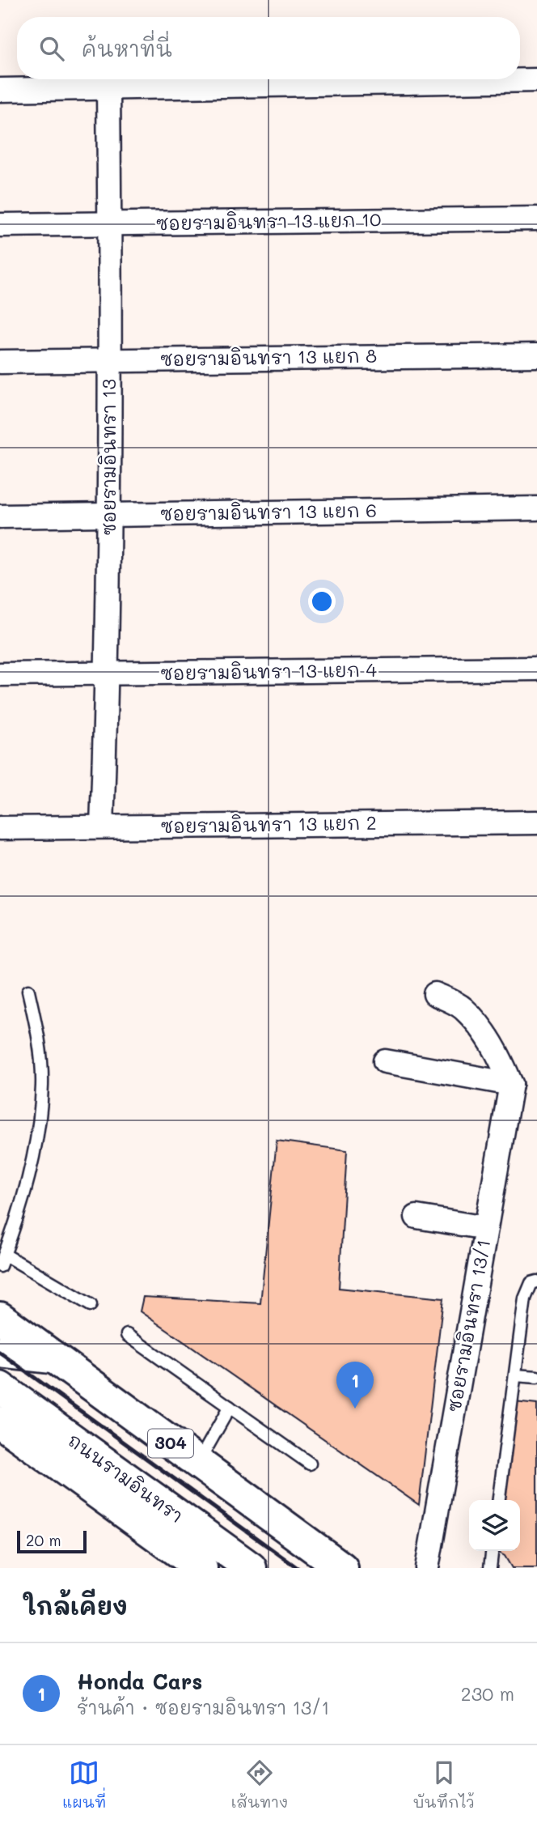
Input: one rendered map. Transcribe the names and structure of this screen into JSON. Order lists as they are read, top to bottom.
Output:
{
  "streets": {
    "main road": ["304", "ถนนรามอินทรา"],
    "street": [
      "ซอยรามอินทรา 13 แยก 10",
      "ซอยรามอินทรา 13 แยก 8",
      "ซอยรามอินทรา 13",
      "ซอยรามอินทรา 13 แยก 6",
      "ซอยรามอินทรา 13 แยก 4",
      "ซอยรามอินทรา 13 แยก 2",
      "ซอยรามอินทรา 13/1"
    ]
  },
  "crossings": [
    ["ซอยรามอินทรา 13 แยก 10", "ซอยรามอินทรา 13"],
    ["ซอยรามอินทรา 13 แยก 8", "ซอยรามอินทรา 13"],
    ["ซอยรามอินทรา 13", "ซอยรามอินทรา 13 แยก 6"],
    ["ซอยรามอินทรา 13", "ซอยรามอินทรา 13 แยก 4"],
    ["ซอยรามอินทรา 13", "ซอยรามอินทรา 13 แยก 2"]
  ],
  "scale_bar": "20 m",
  "page": {
    "search": "ค้นหาที่นี่",
    "pins": "1",
    "scale": "20 m",
    "heading": "ใกล้เคียง",
    "list": [
      {
        "mark": "1",
        "name": "Honda Cars",
        "note": "ร้านค้า · ซอยรามอินทรา 13/1",
        "value": "230 m"
      }
    ],
    "nav": ["แผนที่", "เส้นทาง", "บันทึกไว้"]
  }
}
